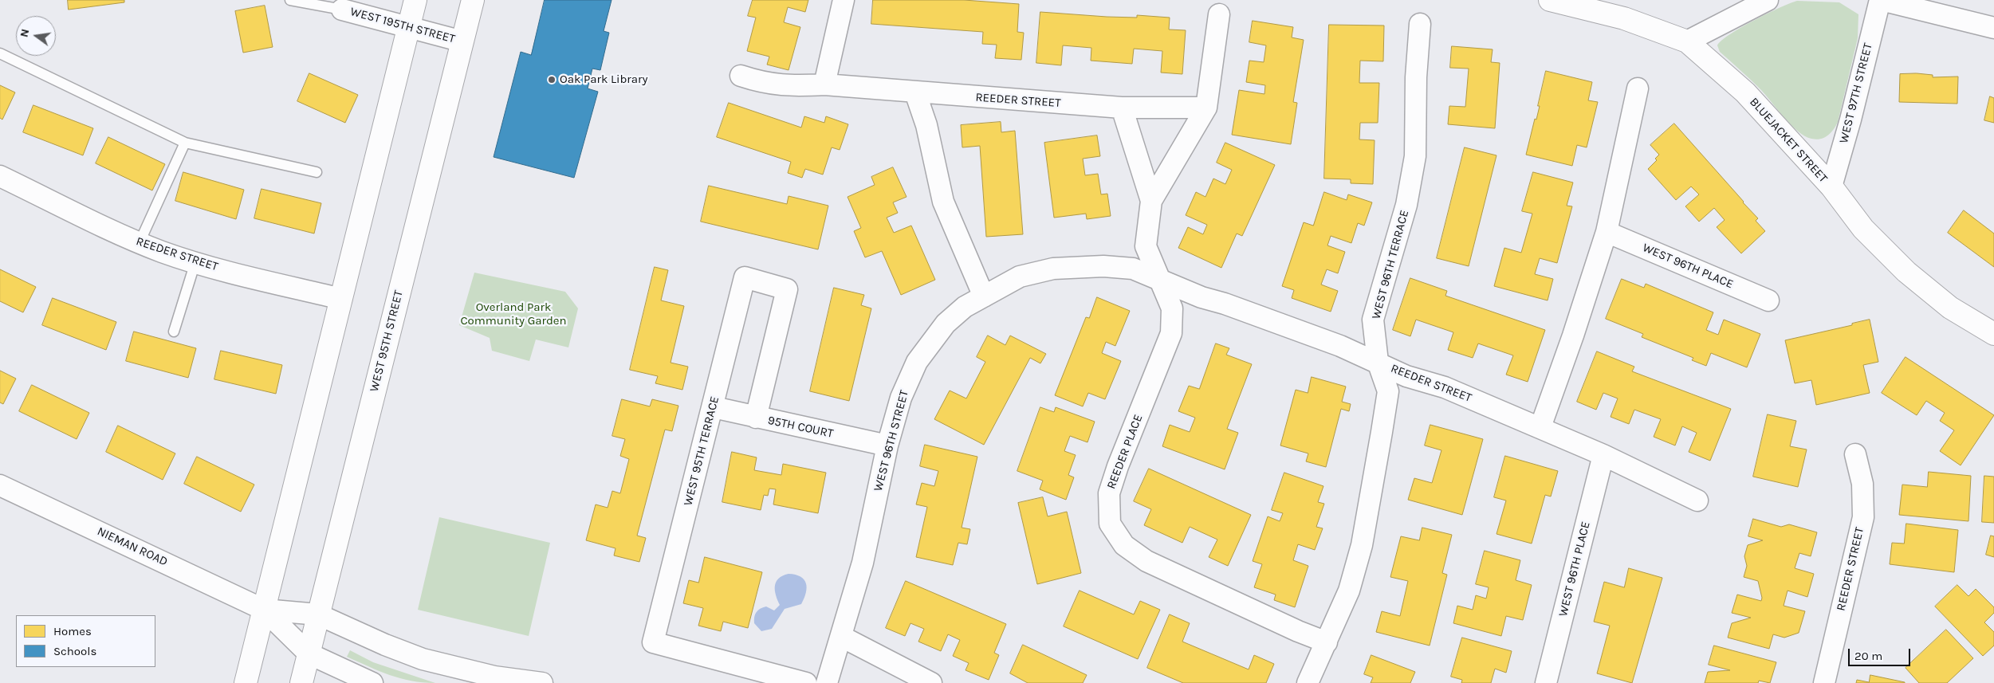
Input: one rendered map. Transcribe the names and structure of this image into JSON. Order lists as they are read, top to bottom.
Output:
{
  "streets": {
    "main road": ["BLUEJACKET STREET", "WEST 95TH STREET"],
    "street": [
      "WEST 195TH STREET",
      "WEST 97TH STREET",
      "REEDER STREET",
      "WEST 96TH TERRACE",
      "WEST 96TH PLACE",
      "95TH COURT",
      "WEST 96TH STREET",
      "WEST 95TH TERRACE",
      "REEDER PLACE",
      "NIEMAN ROAD"
    ]
  },
  "crossings": [
    ["WEST 195TH STREET", "WEST 95TH STREET"],
    ["WEST 97TH STREET", "BLUEJACKET STREET"],
    ["REEDER STREET", "WEST 96TH TERRACE"],
    ["REEDER STREET", "WEST 96TH PLACE"],
    ["REEDER STREET", "WEST 96TH STREET"],
    ["REEDER STREET", "REEDER PLACE"],
    ["WEST 96TH TERRACE", "REEDER PLACE"],
    ["WEST 95TH STREET", "NIEMAN ROAD"],
    ["95TH COURT", "WEST 96TH STREET"],
    ["95TH COURT", "WEST 95TH TERRACE"]
  ],
  "parks": ["Overland Park Community Garden"],
  "places": ["Oak Park Library"],
  "legend": ["Homes", "Schools"],
  "scale_bar": "20 m",
  "north": "left"
}
